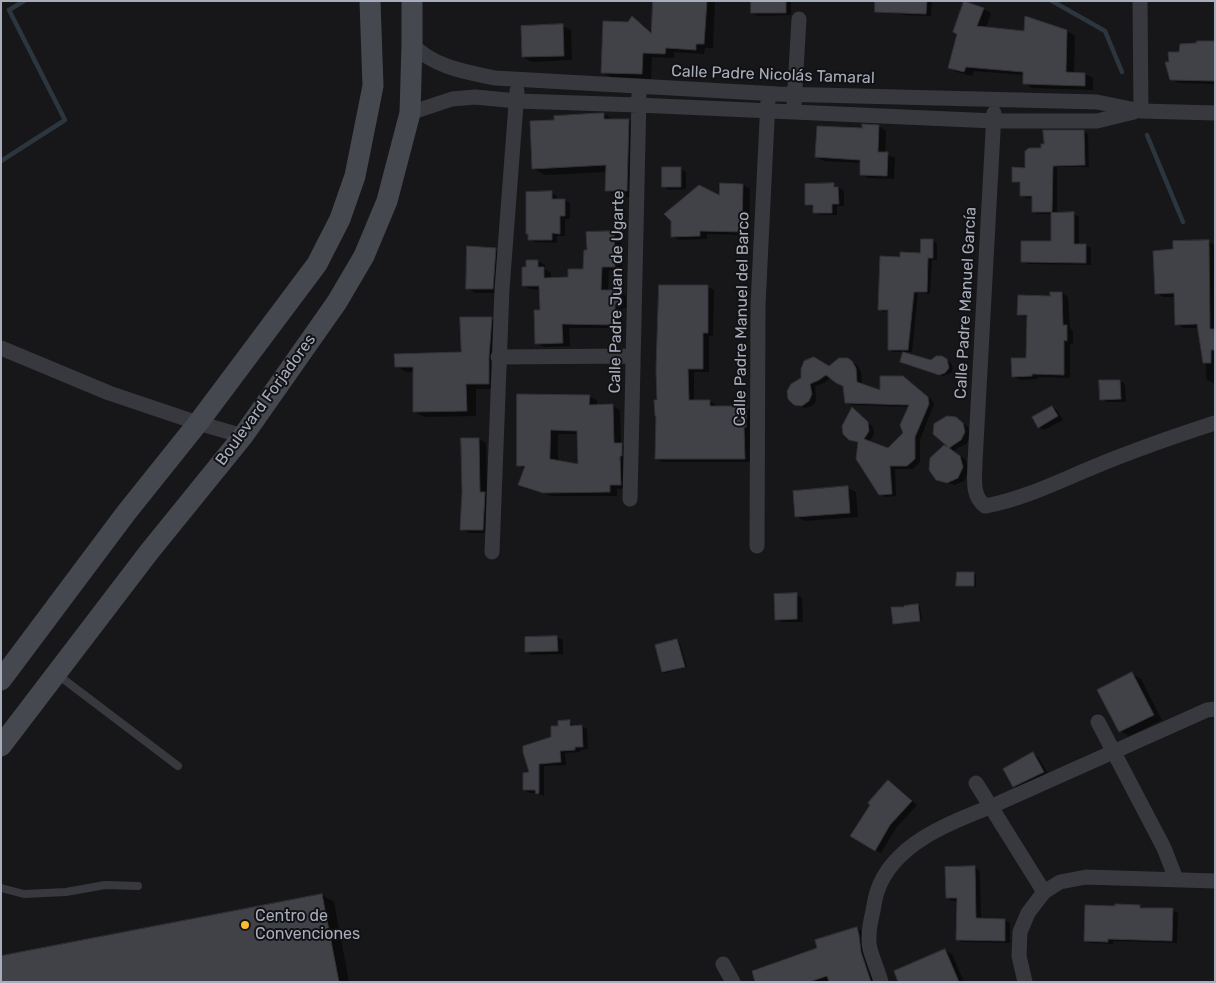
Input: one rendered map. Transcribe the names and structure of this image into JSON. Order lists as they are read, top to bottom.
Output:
{
  "streets": {
    "main road": ["Boulevard Forjadores"],
    "street": [
      "Calle Padre Nicolás Tamaral",
      "Calle Padre Juan de Ugarte",
      "Calle Padre Manuel García",
      "Calle Padre Manuel del Barco"
    ]
  },
  "crossings": [
    ["Calle Padre Nicolás Tamaral", "Calle Padre Juan de Ugarte"],
    ["Calle Padre Nicolás Tamaral", "Calle Padre Manuel García"],
    ["Calle Padre Nicolás Tamaral", "Calle Padre Manuel del Barco"],
    ["Calle Padre Nicolás Tamaral", "Boulevard Forjadores"]
  ],
  "places": ["Centro de Convenciones"]
}
